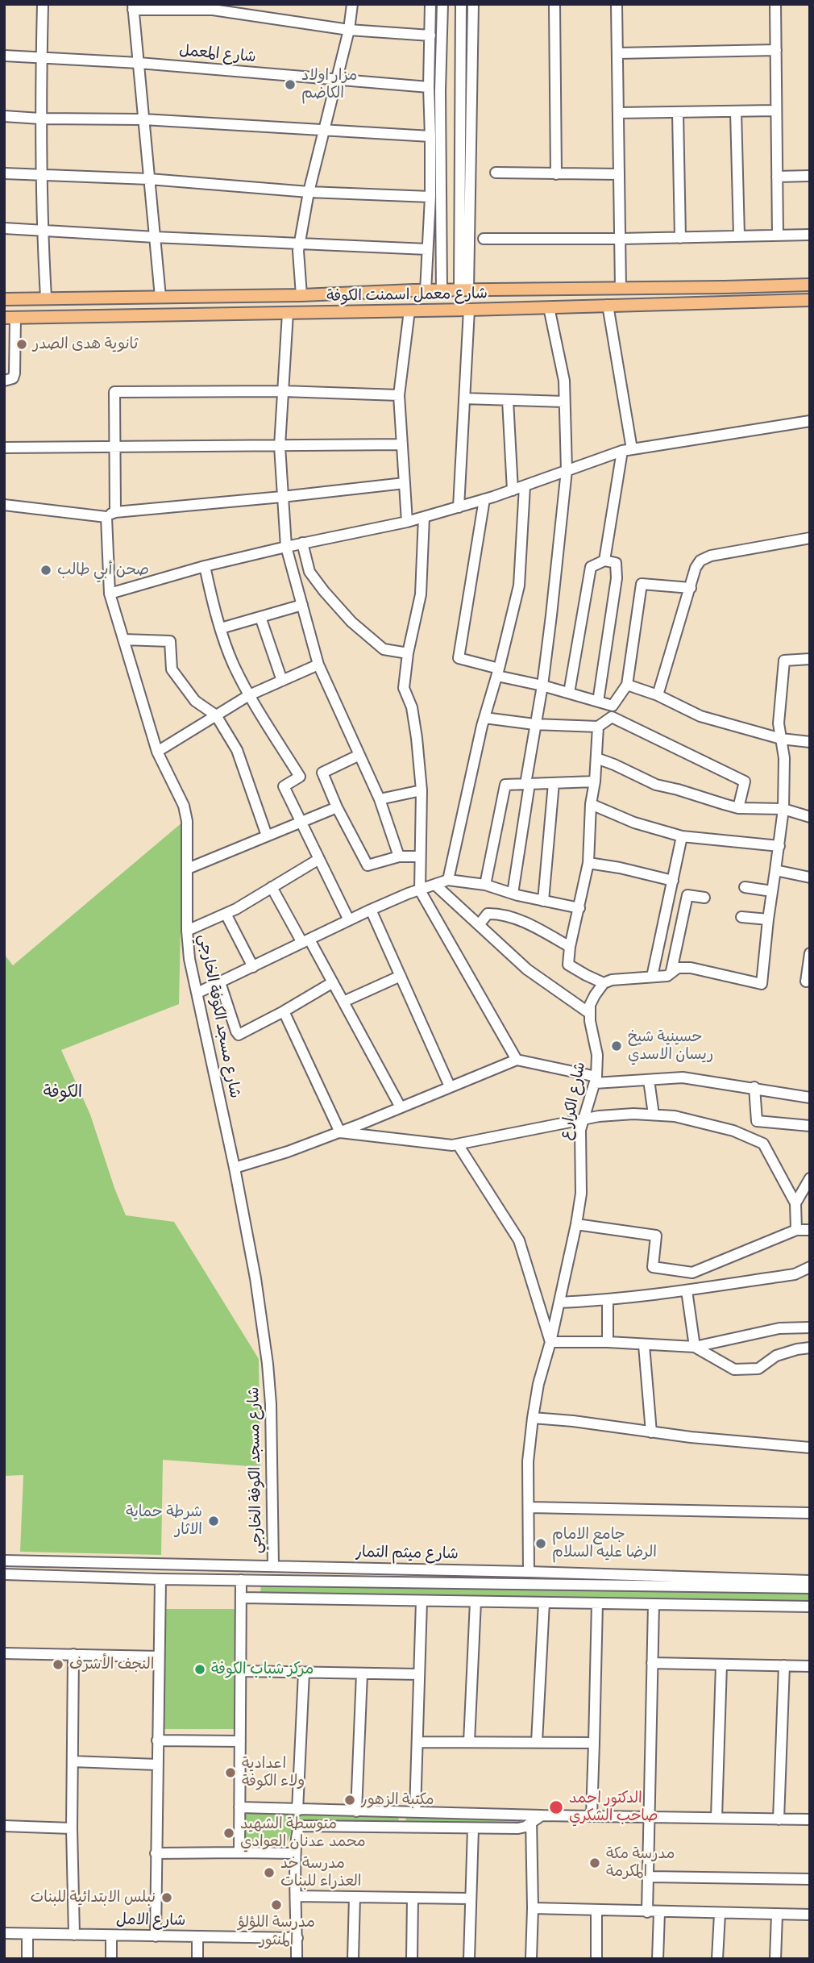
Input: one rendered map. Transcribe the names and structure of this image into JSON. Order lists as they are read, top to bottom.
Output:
{
  "streets": {
    "main road": ["شارع معمل اسمنت الكوفة"],
    "street": [
      "شارع المعمل",
      "شارع مسجد الكوفة الخارجي",
      "شارع الكرار ع",
      "شارع ميثم التمار",
      "شارع الامل"
    ]
  },
  "crossings": [
    ["شارع مسجد الكوفة الخارجي", "شارع ميثم التمار"],
    ["شارع الكرار ع", "شارع ميثم التمار"]
  ],
  "districts": ["الكوفة"],
  "places": [
    "مزار اولاد الكاضم",
    "ثانوية هدى الصدر",
    "صحن أبي طالب",
    "حسينية شيخ ريسان الاسدي",
    "شرطة حماية الاثار",
    "جامع الامام الرضا عليه السلام",
    "النجف الأشرف",
    "مركز شباب الكوفة",
    "اعدادية ولاء الكوفة",
    "مكتبة الزهور",
    "الدكتور احمد صاحب الشكري",
    "متوسطة الشهيد محمد عدنان العوادي",
    "مدرسة مكة المكرمة",
    "مدرسة خد العذراء للبنات",
    "نبلس الابتدائية للبنات",
    "مدرسة اللؤلؤ المنثور"
  ]
}
